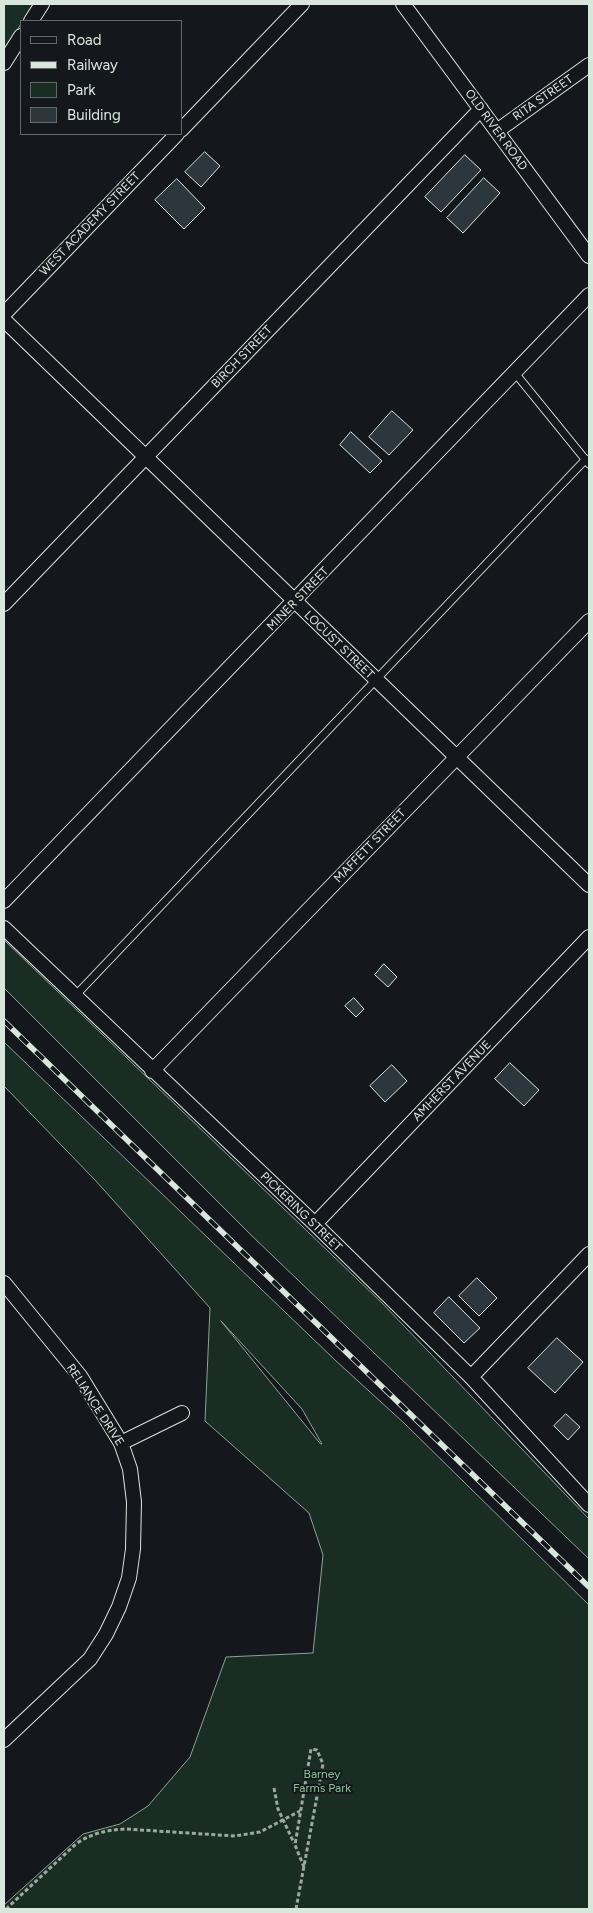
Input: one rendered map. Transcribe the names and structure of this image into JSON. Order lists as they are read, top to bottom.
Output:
{
  "streets": {
    "street": [
      "RITA STREET",
      "OLD RIVER ROAD",
      "WEST ACADEMY STREET",
      "BIRCH STREET",
      "MINER STREET",
      "LOCUST STREET",
      "MAFFETT STREET",
      "AMHERST AVENUE",
      "PICKERING STREET",
      "RELIANCE DRIVE"
    ]
  },
  "crossings": [
    ["RITA STREET", "OLD RIVER ROAD"],
    ["OLD RIVER ROAD", "BIRCH STREET"],
    ["BIRCH STREET", "LOCUST STREET"],
    ["MINER STREET", "LOCUST STREET"],
    ["LOCUST STREET", "MAFFETT STREET"],
    ["MAFFETT STREET", "PICKERING STREET"],
    ["AMHERST AVENUE", "PICKERING STREET"]
  ],
  "parks": ["Barney Farms Park"],
  "legend": [
    "Road",
    "Railway",
    "Park",
    "Building"
  ]
}
